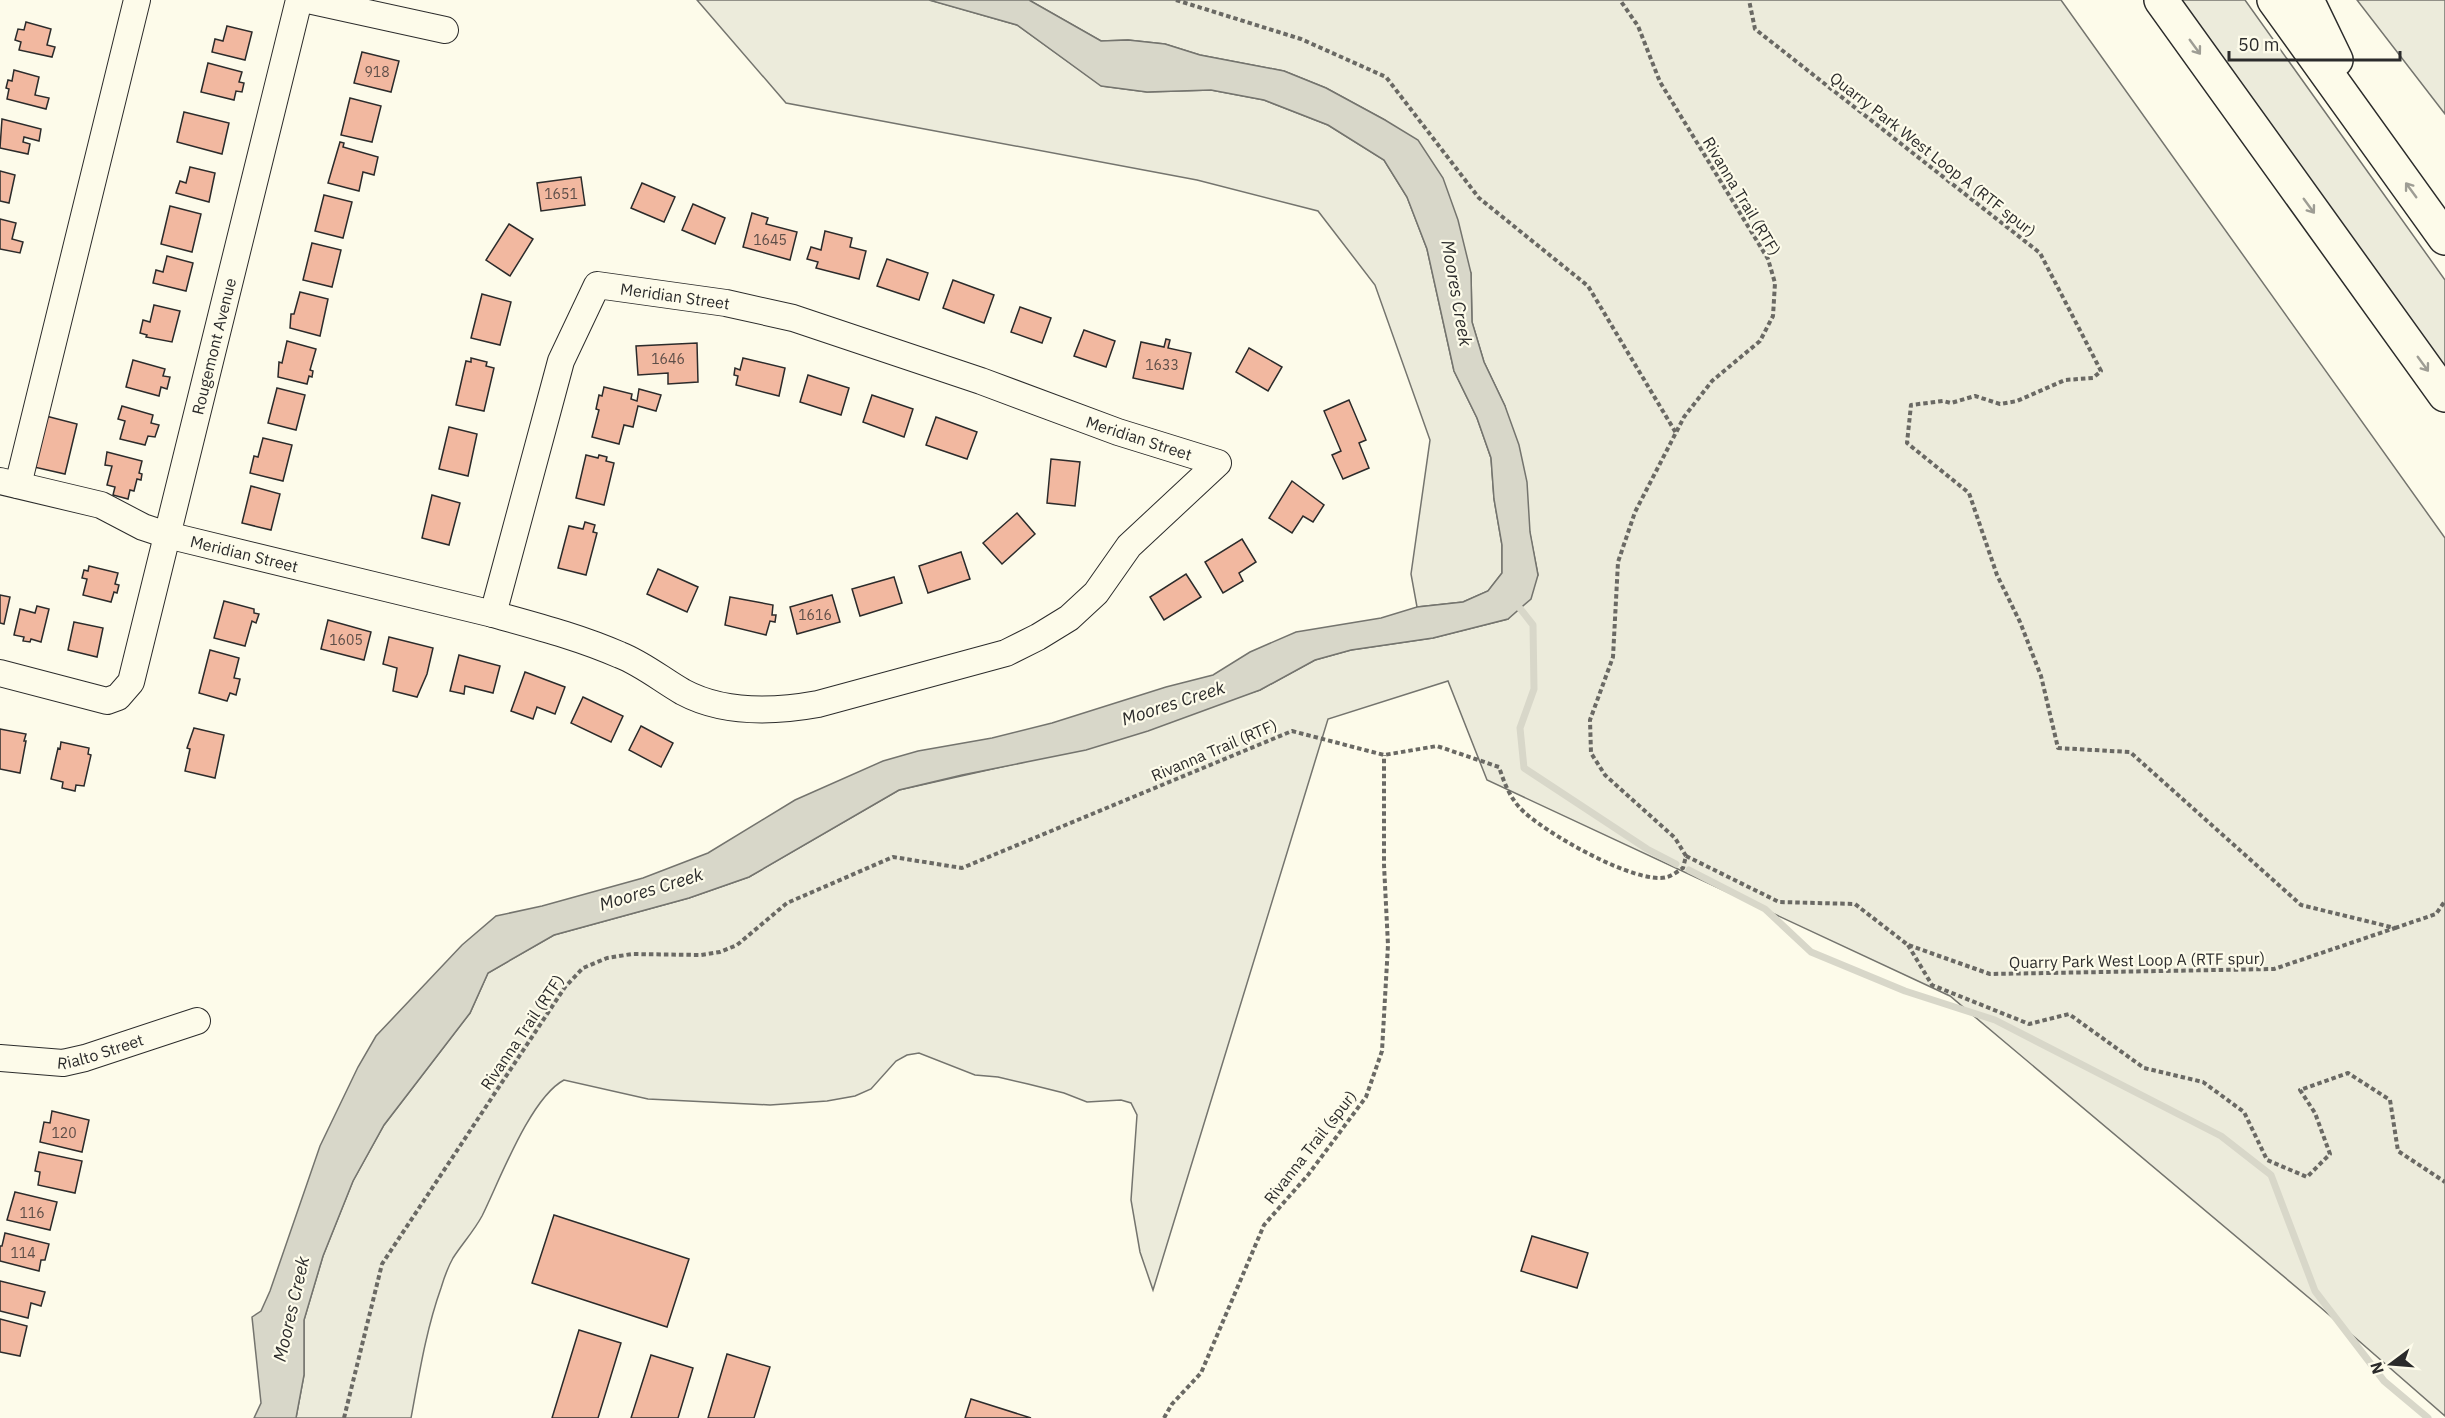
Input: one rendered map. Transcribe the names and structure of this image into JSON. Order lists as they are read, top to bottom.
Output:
{
  "streets": {
    "street": ["Meridian Street", "Rougemont Avenue", "Rialto Street"],
    "path": ["Quarry Park West Loop A (RTF spur)", "Rivanna Trail (RTF)", "Rivanna Trail (spur)"]
  },
  "crossings": [
    ["Quarry Park West Loop A (RTF spur)", "Rivanna Trail (RTF)"],
    ["Rivanna Trail (RTF)", "Rivanna Trail (spur)"],
    ["Meridian Street", "Rougemont Avenue"]
  ],
  "water": ["Moores Creek"],
  "house_numbers": [
    "918",
    "1651",
    "1645",
    "1646",
    "1633",
    "1616",
    "1605",
    "120",
    "116",
    "114"
  ],
  "scale_bar": "50 m",
  "north": "left"
}
